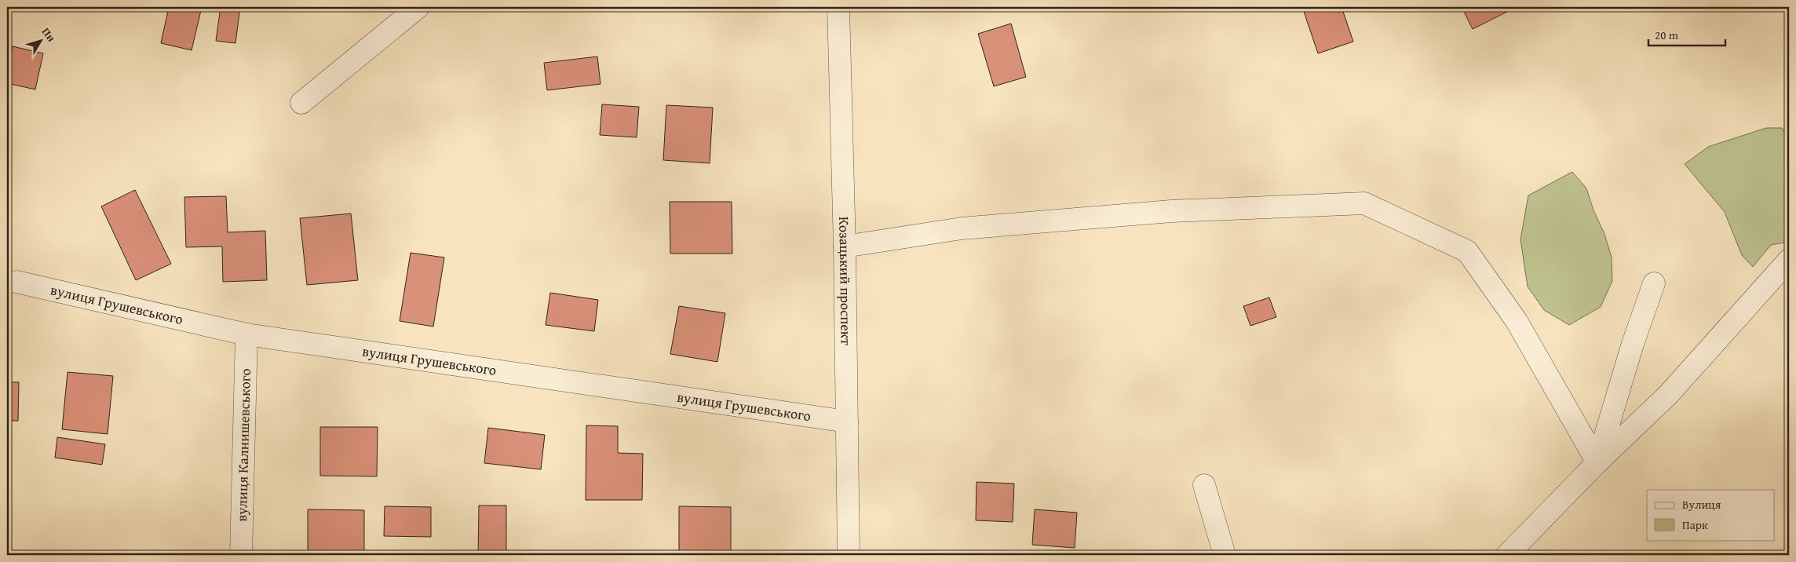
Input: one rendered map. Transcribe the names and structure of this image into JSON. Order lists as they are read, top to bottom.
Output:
{
  "streets": {
    "street": ["Козацький проспект", "вулиця Грушевського", "вулиця Калнишевського"]
  },
  "crossings": [
    ["Козацький проспект", "вулиця Грушевського"],
    ["вулиця Грушевського", "вулиця Калнишевського"]
  ],
  "legend": ["Вулиця", "Парк"],
  "scale_bar": "20 m",
  "north": "top right"
}
